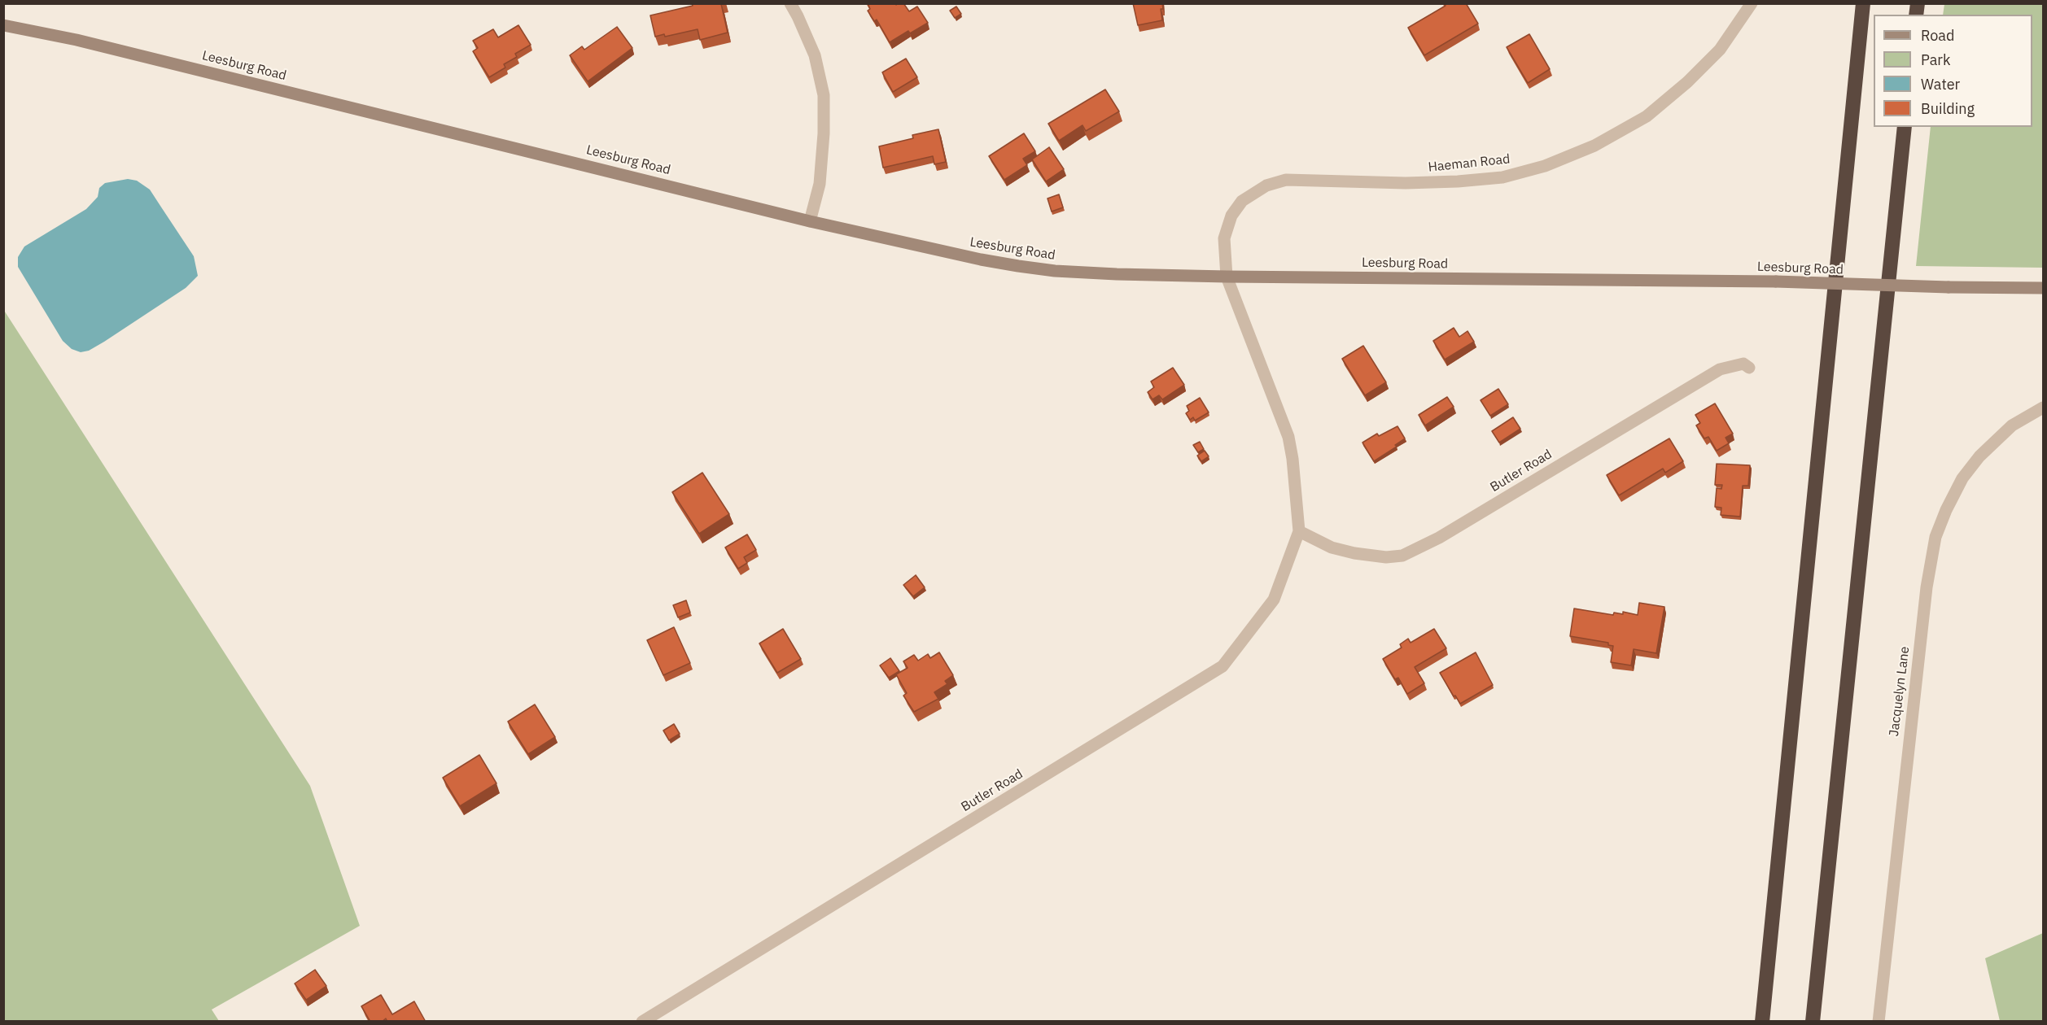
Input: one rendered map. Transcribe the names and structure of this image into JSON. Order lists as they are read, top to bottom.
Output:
{
  "streets": {
    "main road": ["Leesburg Road"],
    "street": ["Haeman Road", "Butler Road", "Jacquelyn Lane"]
  },
  "crossings": [
    ["Leesburg Road", "Haeman Road"],
    ["Leesburg Road", "Butler Road"],
    ["Haeman Road", "Butler Road"]
  ],
  "legend": [
    "Road",
    "Park",
    "Water",
    "Building"
  ]
}
